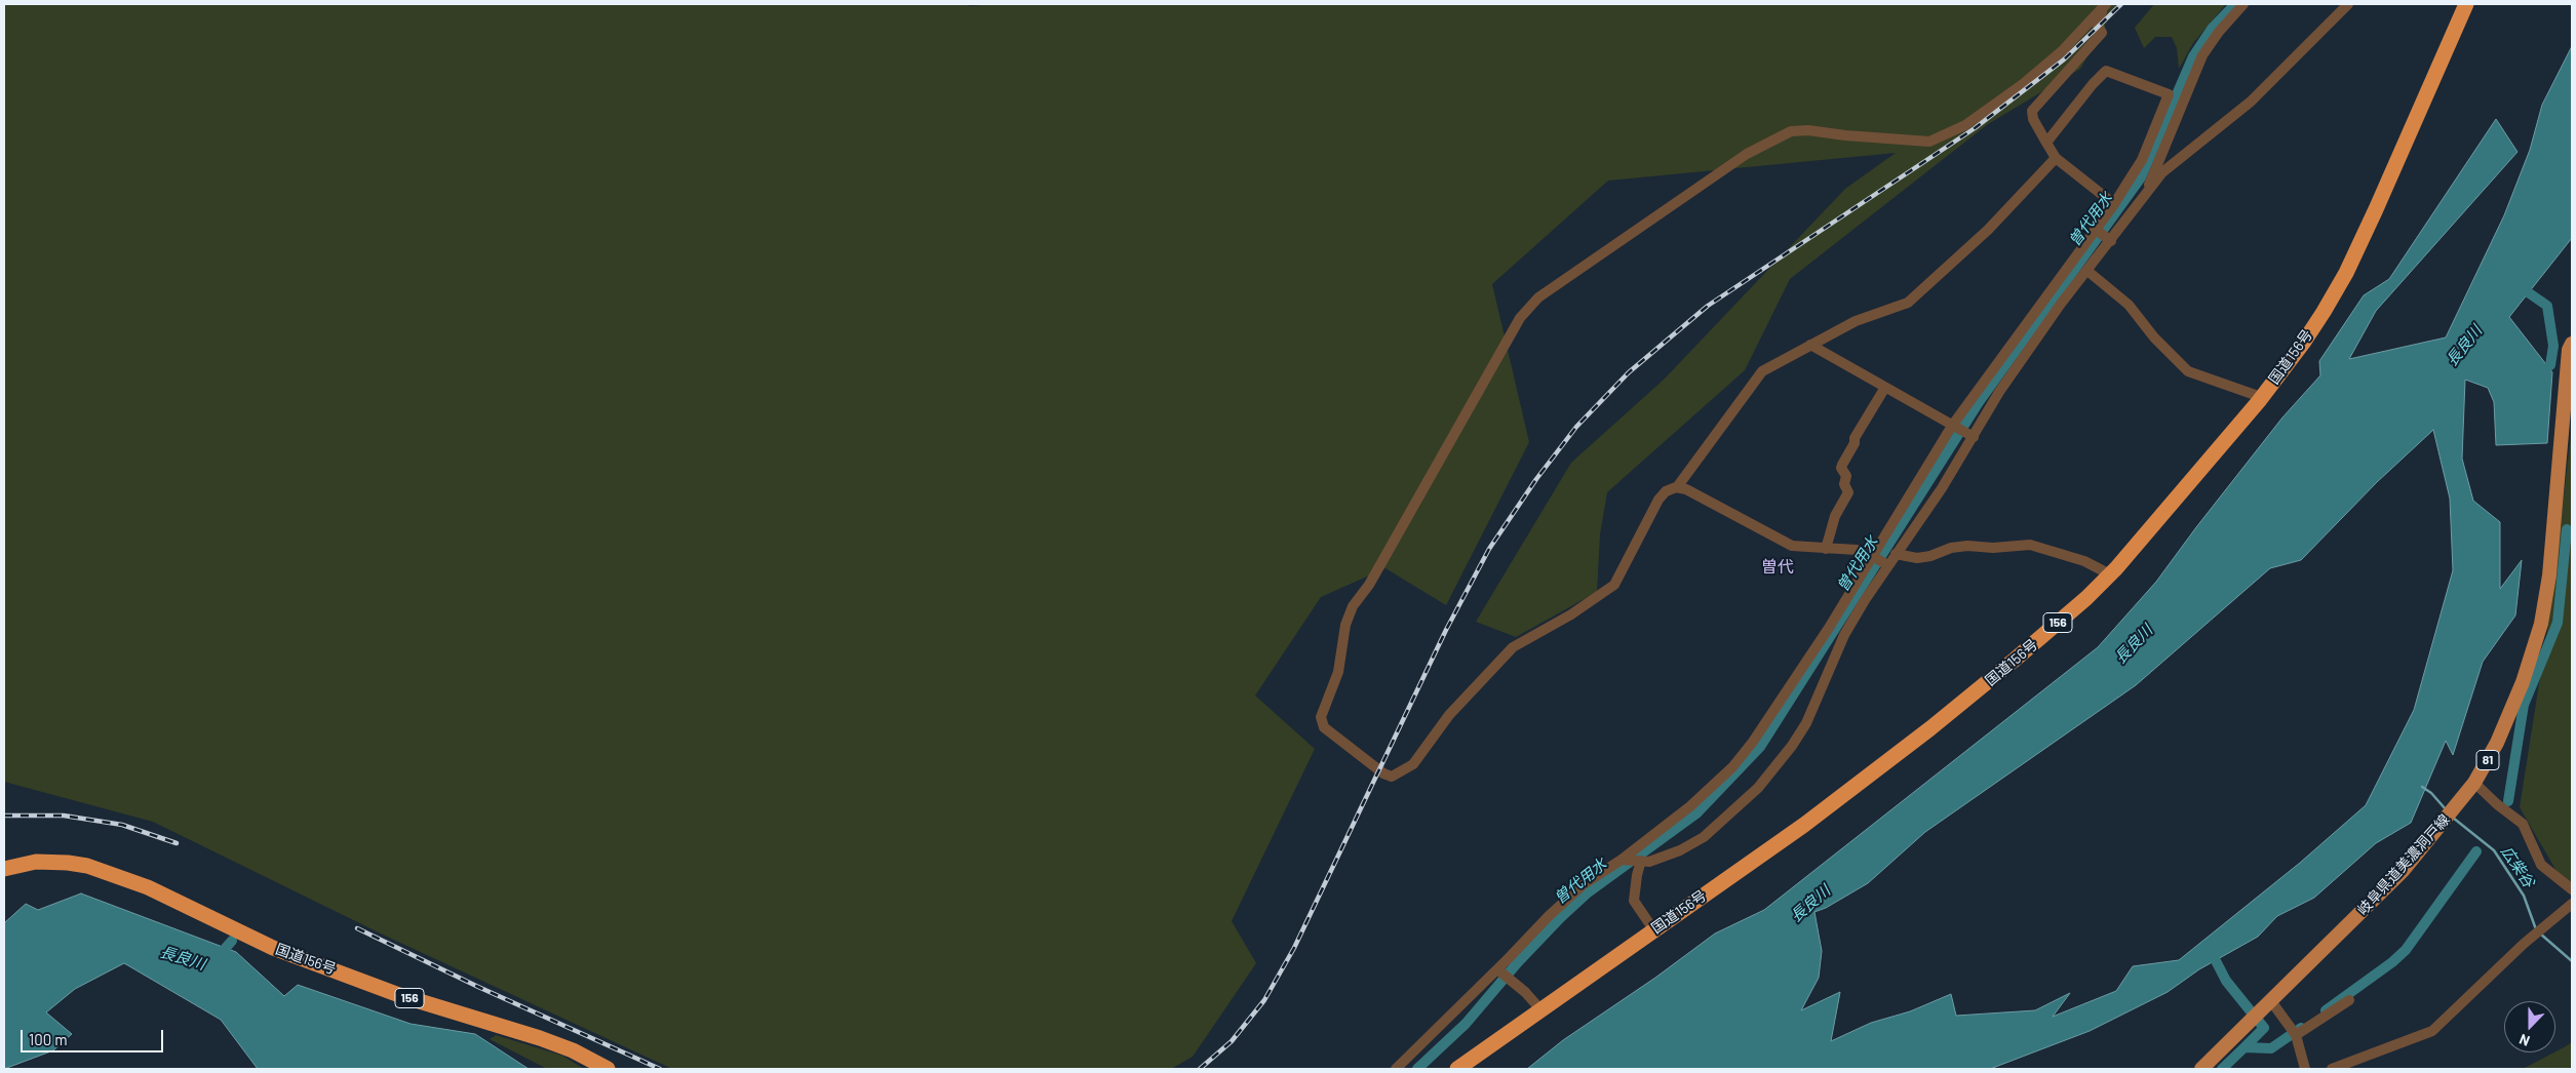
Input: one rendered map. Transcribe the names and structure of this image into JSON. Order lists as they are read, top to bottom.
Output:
{
  "streets": {
    "highway": ["国道156号", "156"],
    "main road": ["81", "岐阜県道美濃洞戸線"]
  },
  "districts": ["曽代"],
  "water": ["曽代用水", "長良川", "広柴谷"],
  "scale_bar": "100 m",
  "north": "bottom"
}
